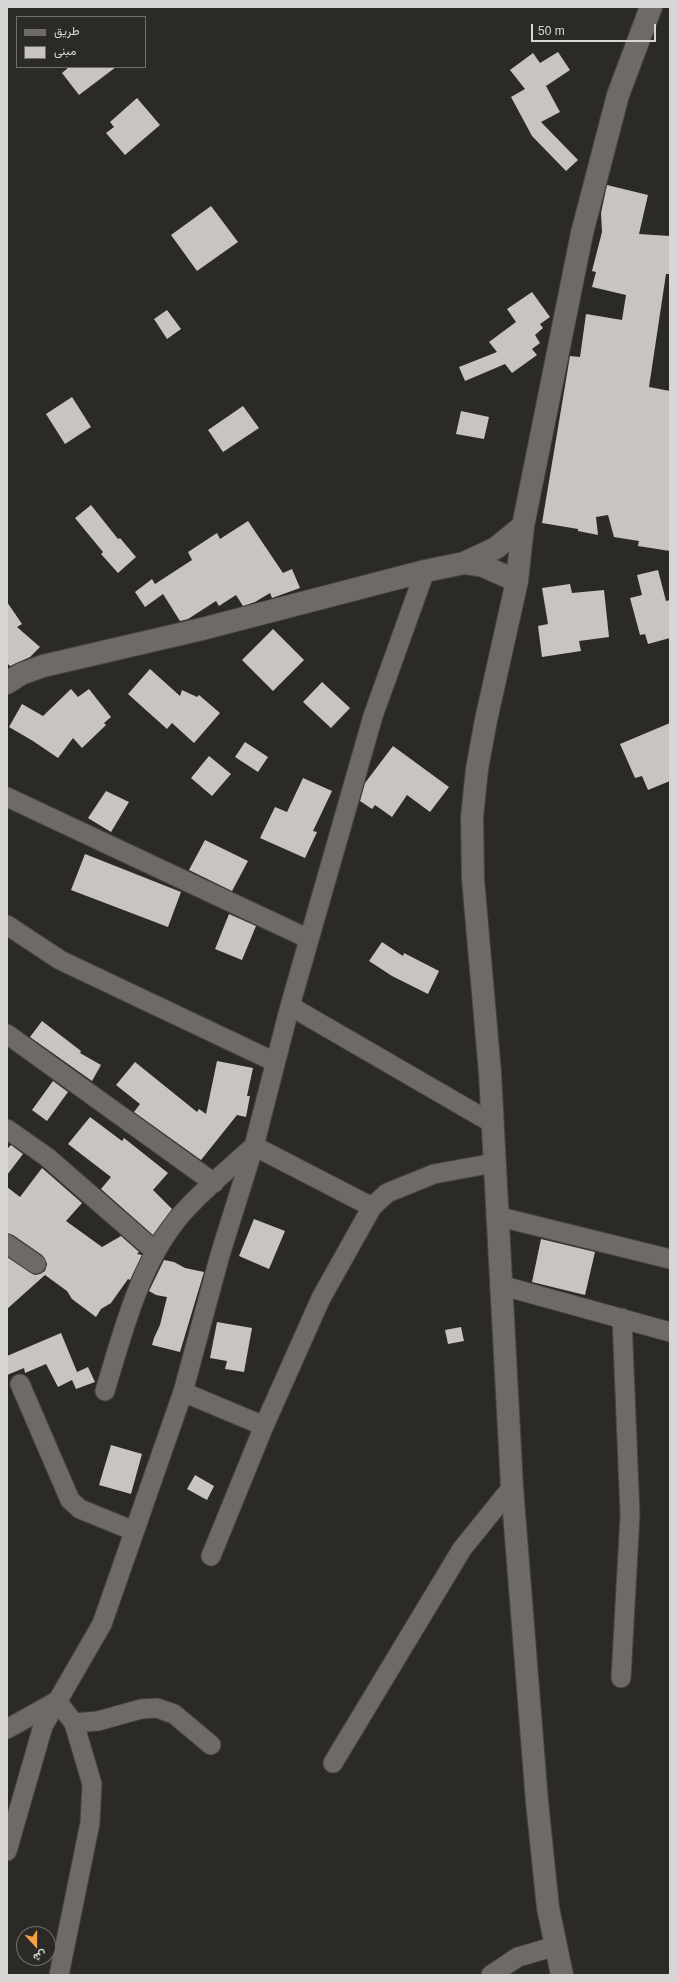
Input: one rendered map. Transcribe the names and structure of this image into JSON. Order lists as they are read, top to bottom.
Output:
{
  "legend": ["طريق", "مبنى"],
  "scale_bar": "50 m",
  "north": "bottom"
}
